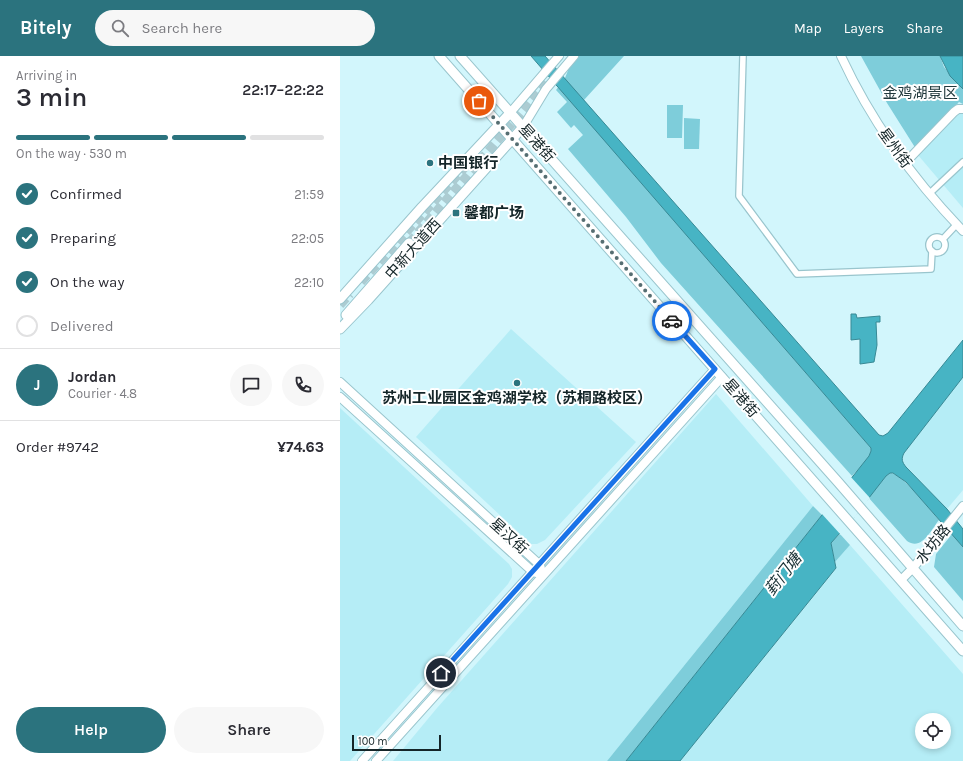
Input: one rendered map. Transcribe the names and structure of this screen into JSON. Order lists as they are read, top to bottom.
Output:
{
  "streets": {
    "main road": [
      "星港街",
      "星州街",
      "中新大道西",
      "星汉街",
      "水坊路"
    ]
  },
  "crossings": [
    ["星港街", "中新大道西"],
    ["星港街", "水坊路"]
  ],
  "water": ["葑门塘"],
  "parks": ["金鸡湖景区"],
  "places": {
    "other": ["中国银行", "苏州工业园区金鸡湖学校（苏桐路校区）"],
    "transit": ["馨都广场"]
  },
  "scale_bar": "100 m",
  "page": {
    "header": "Bitely",
    "search": "Search here",
    "nav": ["Map", "Layers", "Share"],
    "heading": ["3 min", "Arriving in", "22:17–22:22"],
    "panel": [
      "Jordan",
      "Courier · 4.8",
      "Order #9742",
      "¥74.63"
    ],
    "bar": "On the way · 530 m",
    "list": [
      ["Confirmed", "21:59"],
      ["Preparing", "22:05"],
      ["On the way", "22:10"],
      "Delivered"
    ],
    "round": "J",
    "buttons": ["Help", "Share"],
    "scale": "100 m"
  }
}
